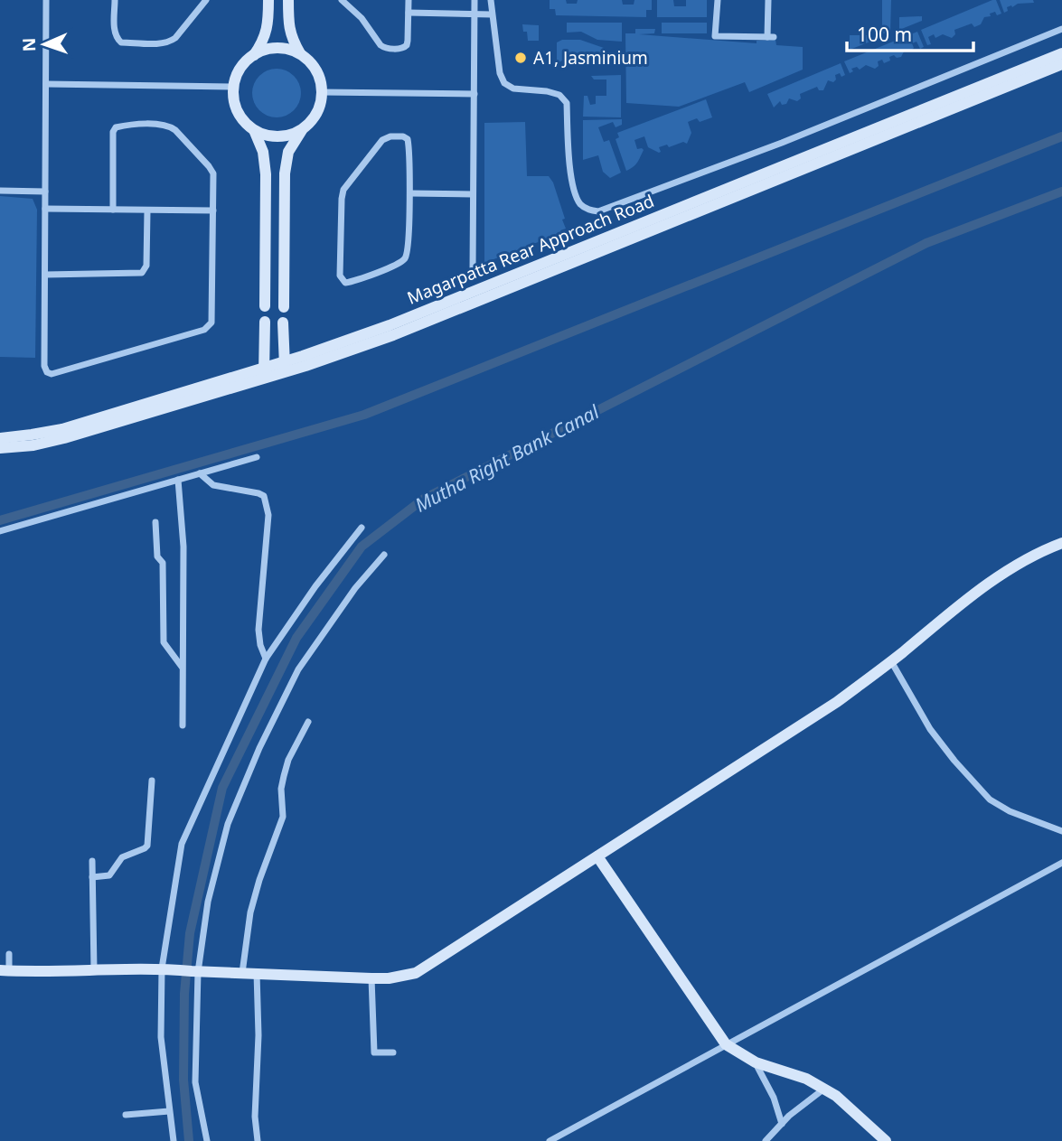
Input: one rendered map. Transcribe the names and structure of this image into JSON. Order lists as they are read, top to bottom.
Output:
{
  "streets": {
    "street": ["Magarpatta Rear Approach Road"]
  },
  "water": ["Mutha Right Bank Canal"],
  "places": ["A1, Jasminium"],
  "scale_bar": "100 m",
  "north": "left"
}
